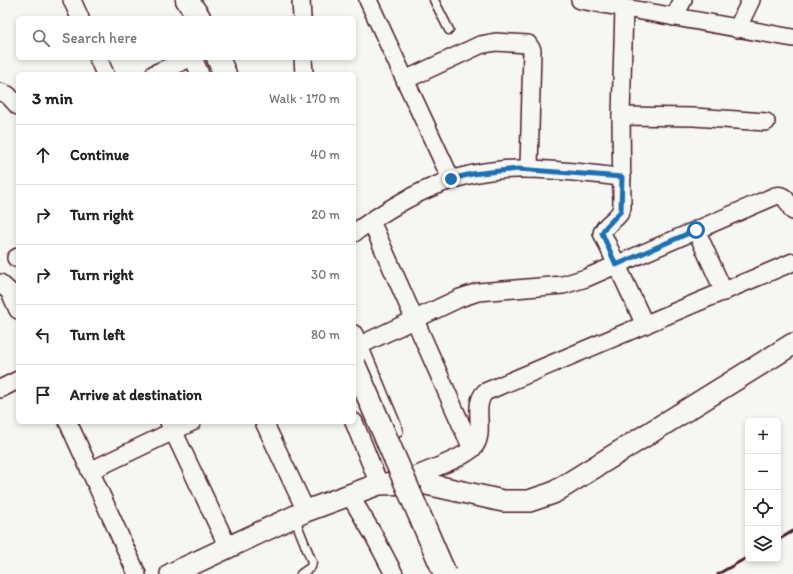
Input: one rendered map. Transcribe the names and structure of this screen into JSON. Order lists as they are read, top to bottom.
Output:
{
  "page": {
    "search": "Search here",
    "heading": ["3 min", "Walk · 170 m"],
    "list": [
      ["Continue", "40 m"],
      ["Turn right", "20 m"],
      ["Turn right", "30 m"],
      ["Turn left", "80 m"],
      "Arrive at destination"
    ],
    "map_buttons": ["+", "−"]
  }
}
